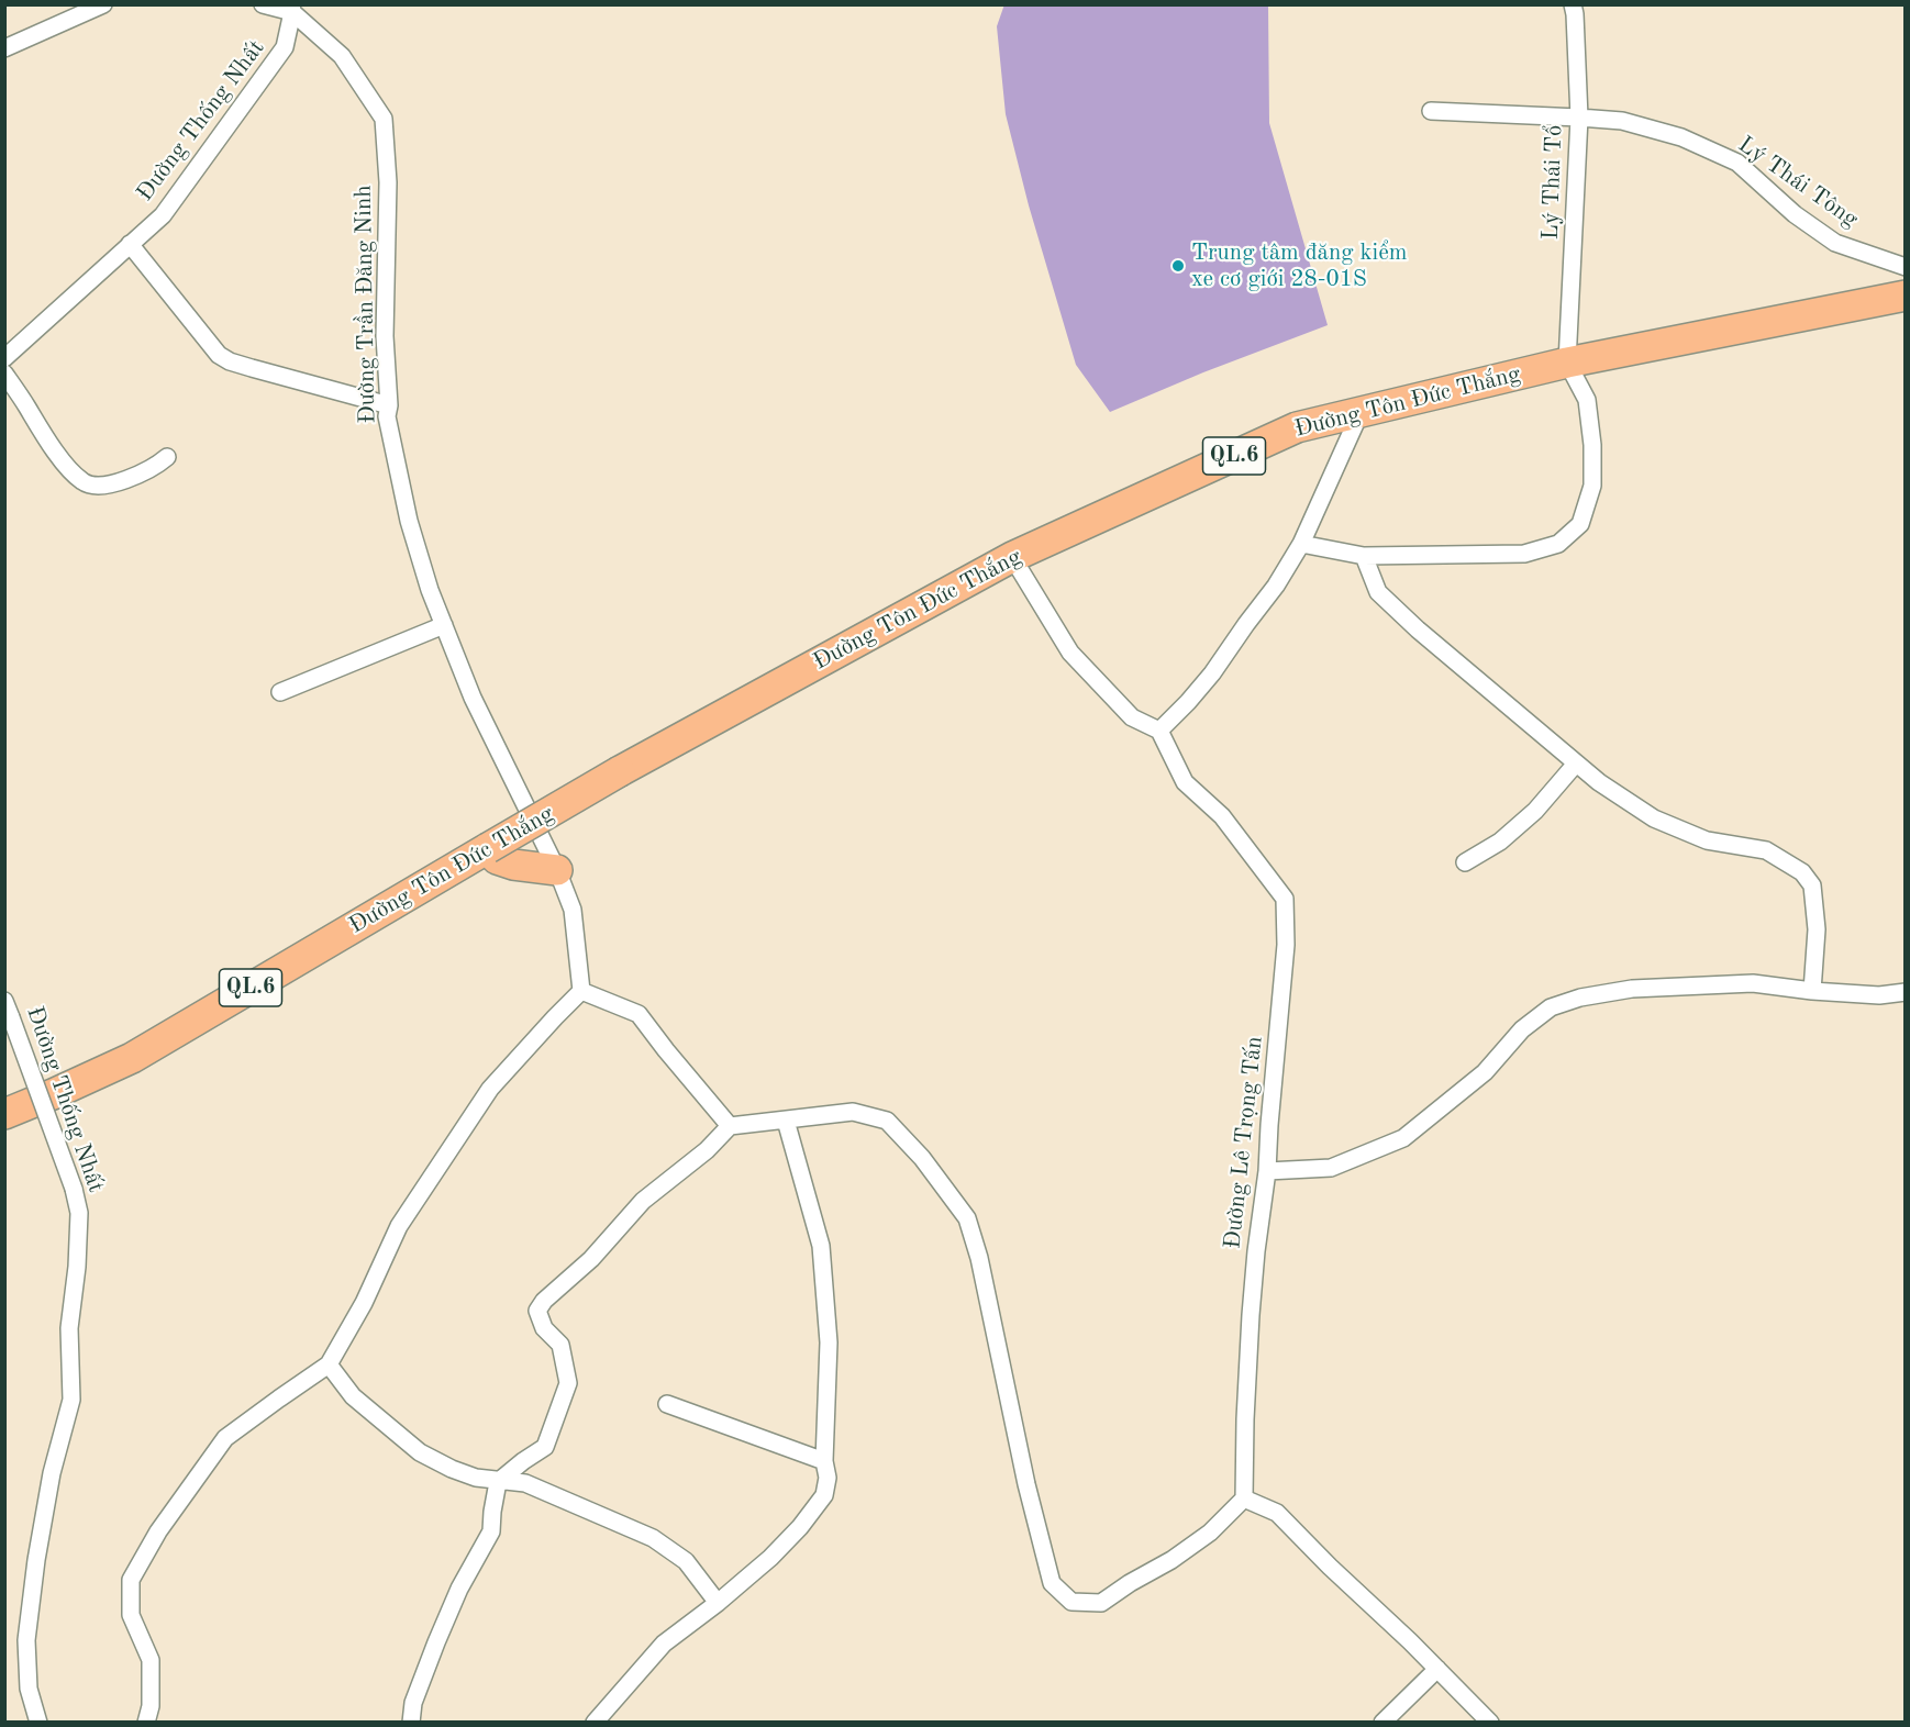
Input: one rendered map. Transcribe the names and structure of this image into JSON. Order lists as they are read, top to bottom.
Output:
{
  "streets": {
    "highway": ["Đường Tôn Đức Thắng", "QL.6"],
    "street": [
      "Đường Thống Nhất",
      "Lý Thái Tổ",
      "Lý Thái Tông",
      "Đường Trần Đăng Ninh",
      "Đường Lê Trọng Tấn"
    ]
  },
  "crossings": [
    ["Đường Thống Nhất", "Đường Trần Đăng Ninh"],
    ["Lý Thái Tổ", "Lý Thái Tông"],
    ["Lý Thái Tổ", "Đường Tôn Đức Thắng"]
  ],
  "places": ["Trung tâm đăng kiểm xe cơ giới 28-01S"]
}
